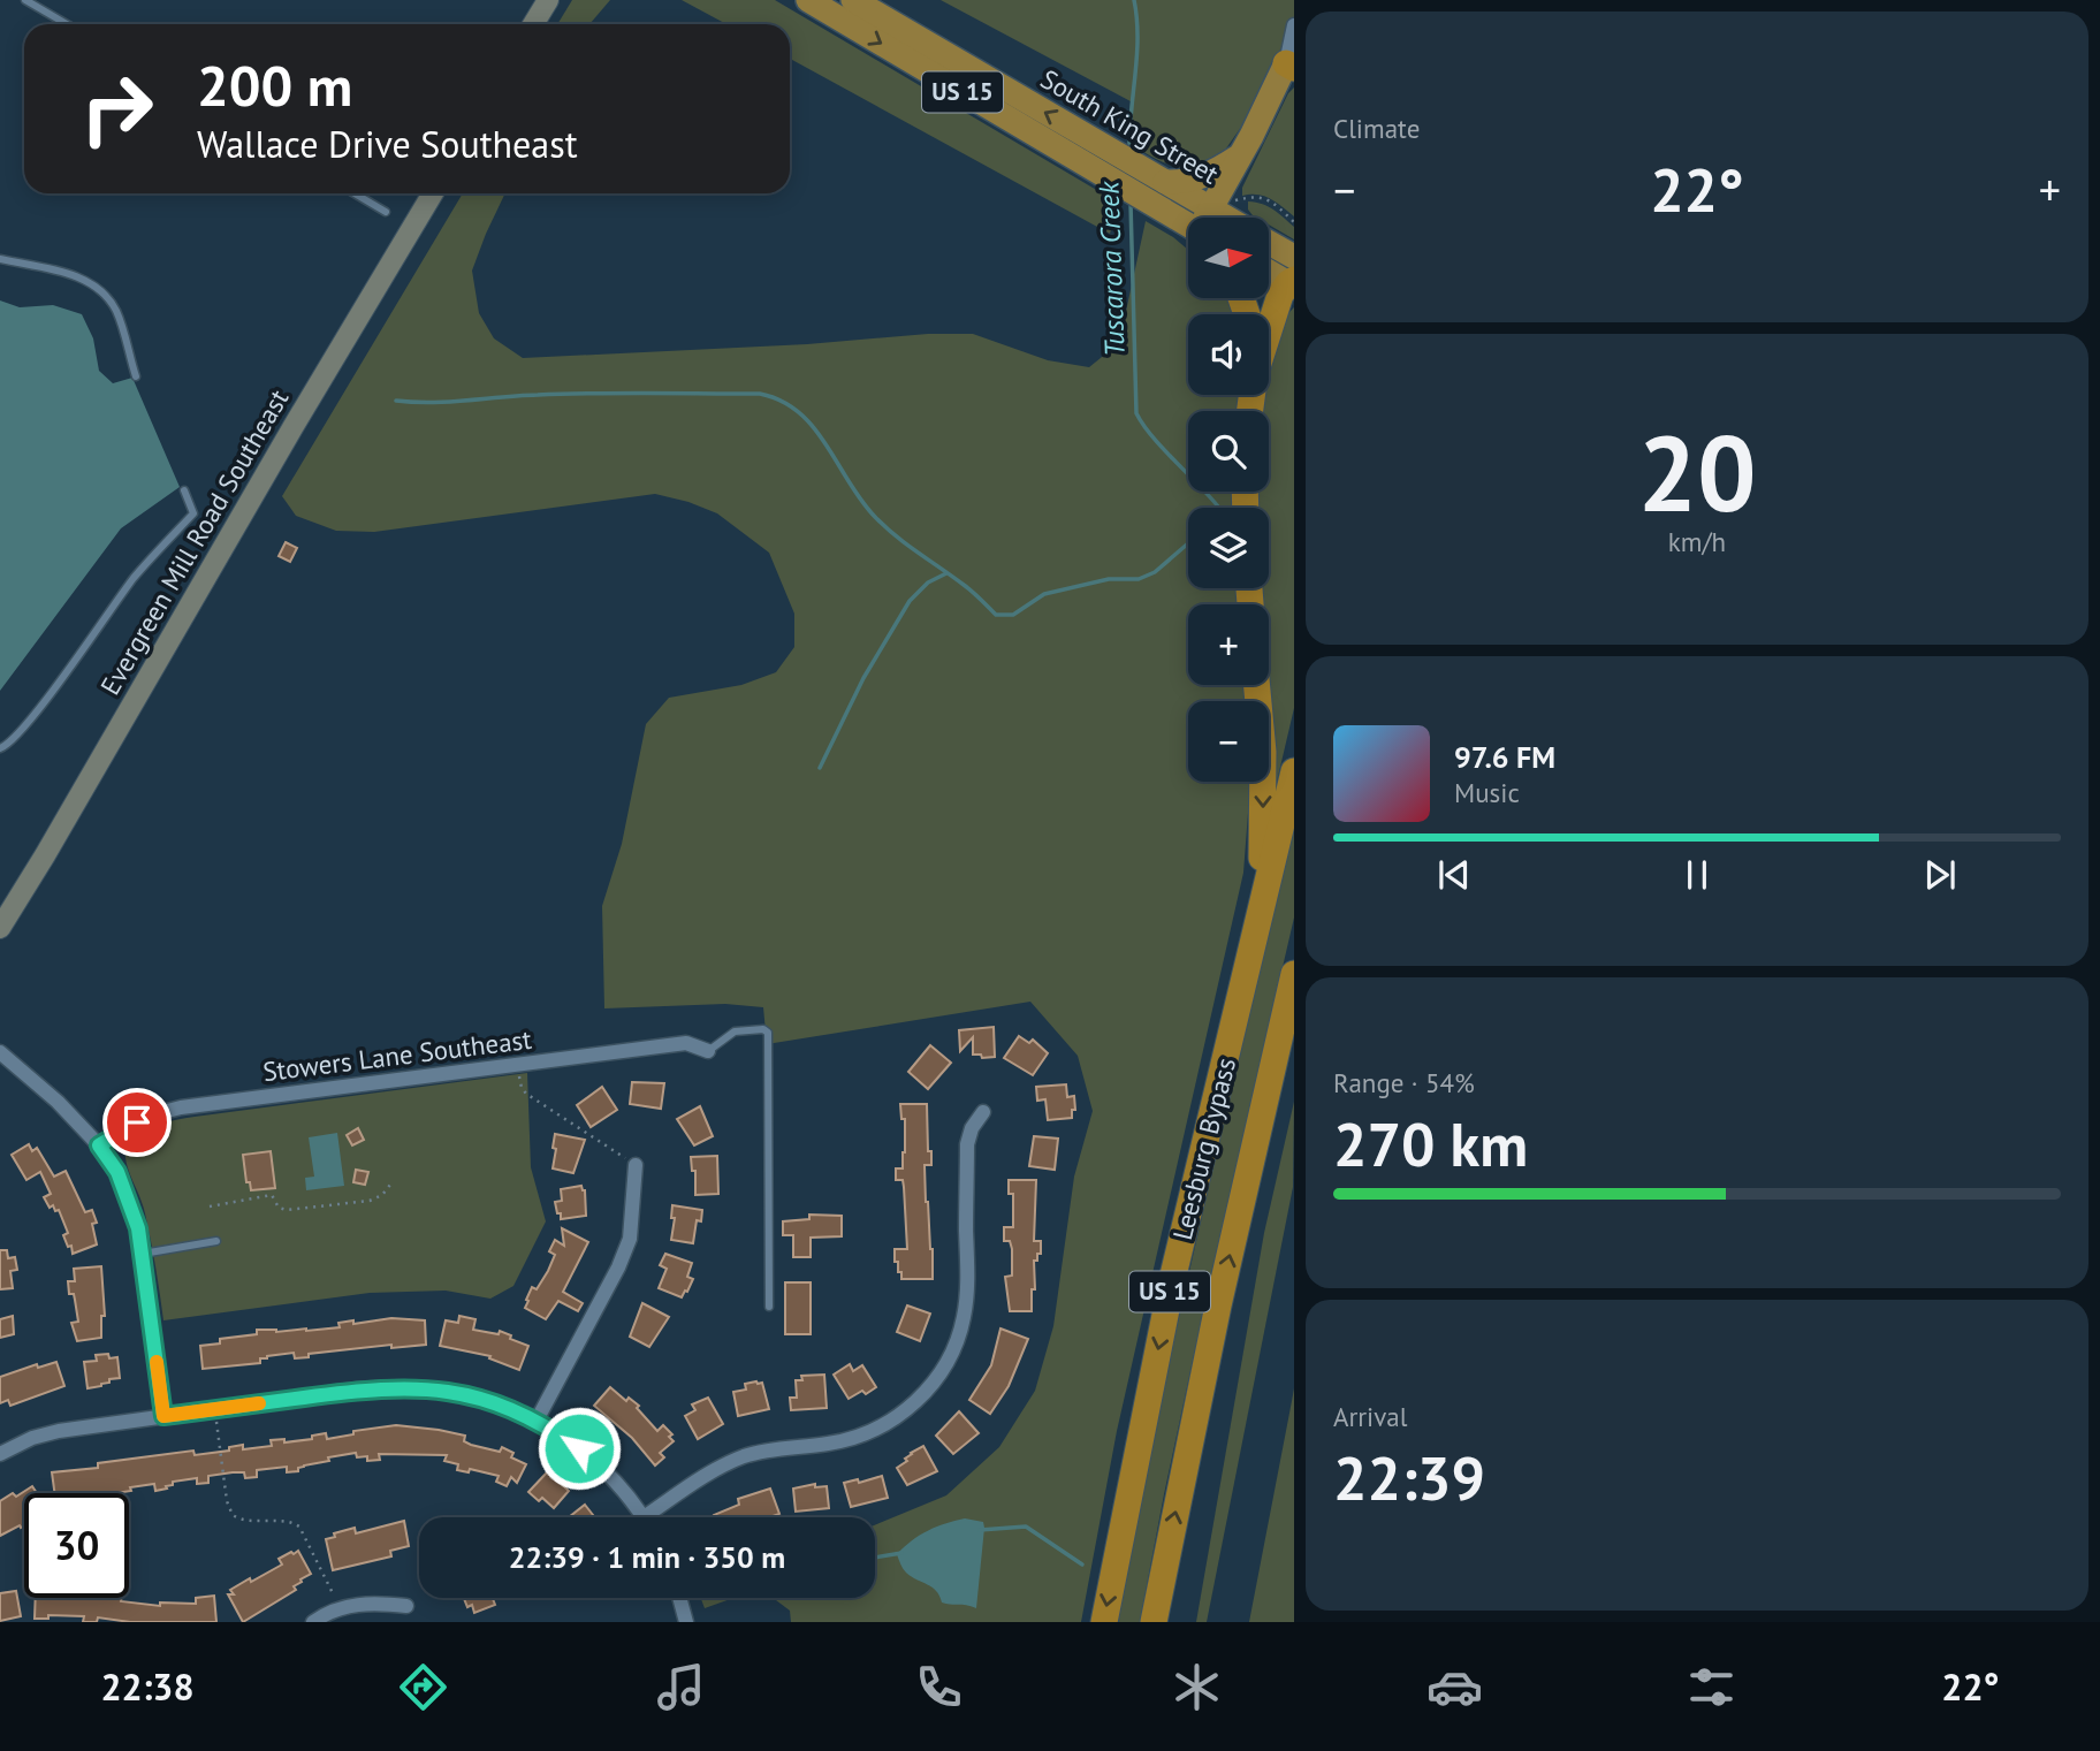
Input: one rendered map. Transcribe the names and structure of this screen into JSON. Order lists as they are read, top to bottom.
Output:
{
  "streets": {
    "highway": ["US 15", "South King Street", "Leesburg Bypass"],
    "main road": ["Evergreen Mill Road Southeast"],
    "street": ["Stowers Lane Southeast"]
  },
  "water": ["Tuscarora Creek"],
  "north": "right",
  "page": {
    "tile": [
      "Climate",
      ["20", "km/h"],
      ["Range · 54%", "270 km"],
      ["Arrival", "22:39"]
    ],
    "turn": ["200 m", "Wallace Drive Southeast"],
    "heat": ["−", "22°", "+"],
    "map_buttons": ["+", "−"],
    "song": ["97.6 FM", "Music"],
    "limit": "30",
    "trip": "22:39 · 1 min · 350 m",
    "tabs": ["22:38", "22°"]
  }
}
